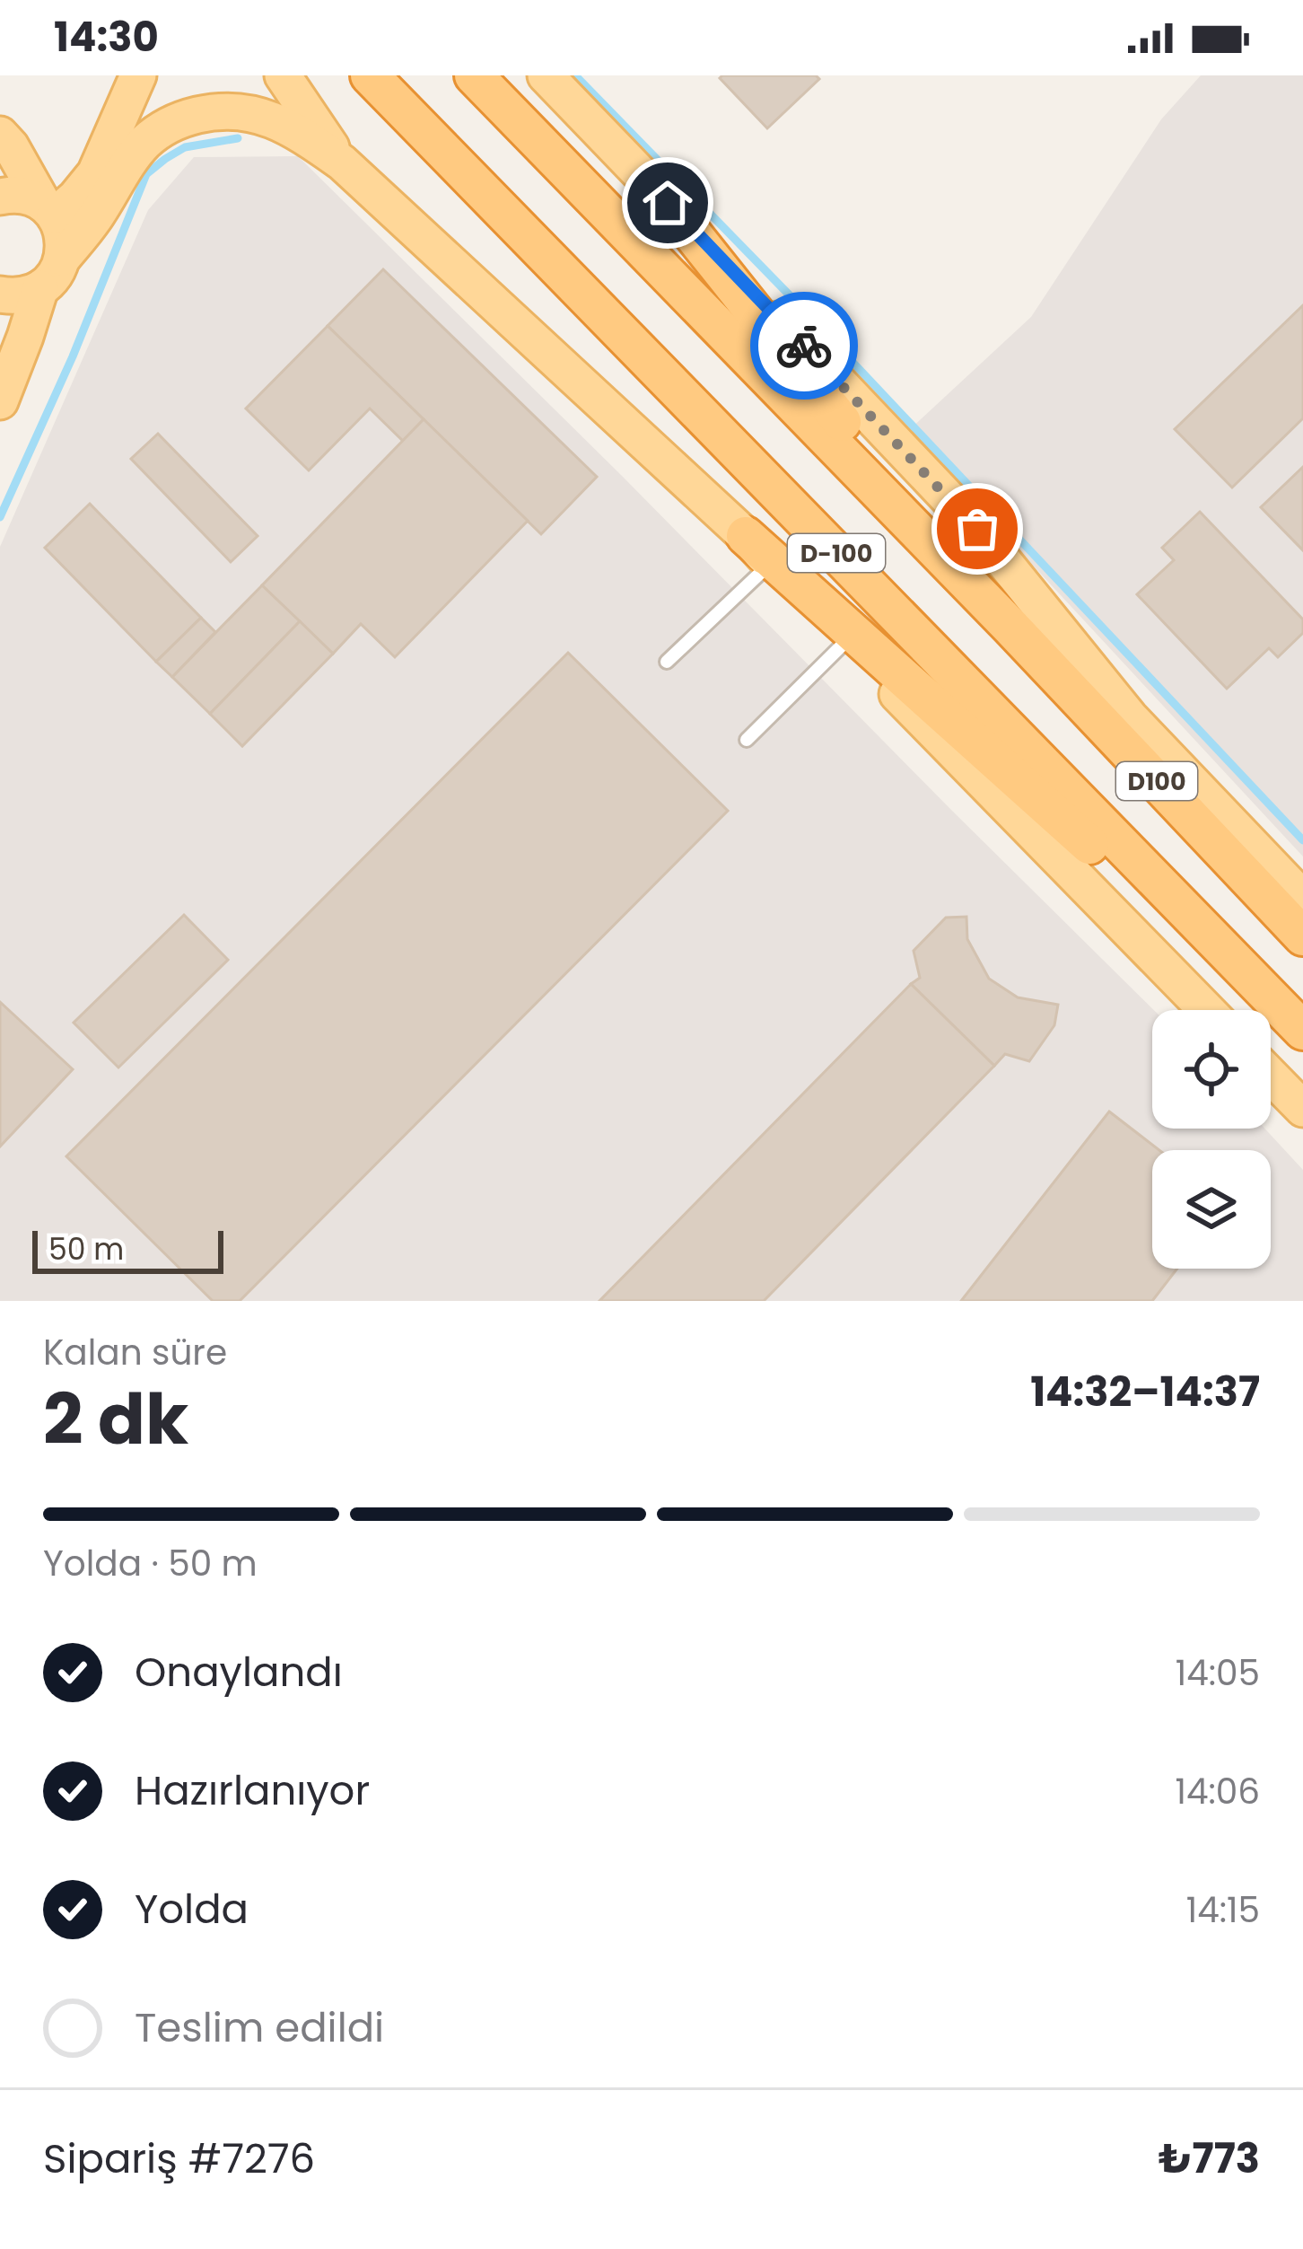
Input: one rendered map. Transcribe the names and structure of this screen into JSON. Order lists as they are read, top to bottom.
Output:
{
  "streets": {
    "highway": ["D-100", "D100"]
  },
  "crossings": [
    ["D-100", "D100"]
  ],
  "scale_bar": "50 m",
  "page": {
    "status": "14:30",
    "scale": "50 m",
    "heading": ["2 dk", "Kalan süre", "14:32–14:37"],
    "panel": ["Sipariş #7276", "₺773"],
    "bar": "Yolda · 50 m",
    "list": [
      ["Onaylandı", "14:05"],
      ["Hazırlanıyor", "14:06"],
      ["Yolda", "14:15"],
      "Teslim edildi"
    ]
  }
}
